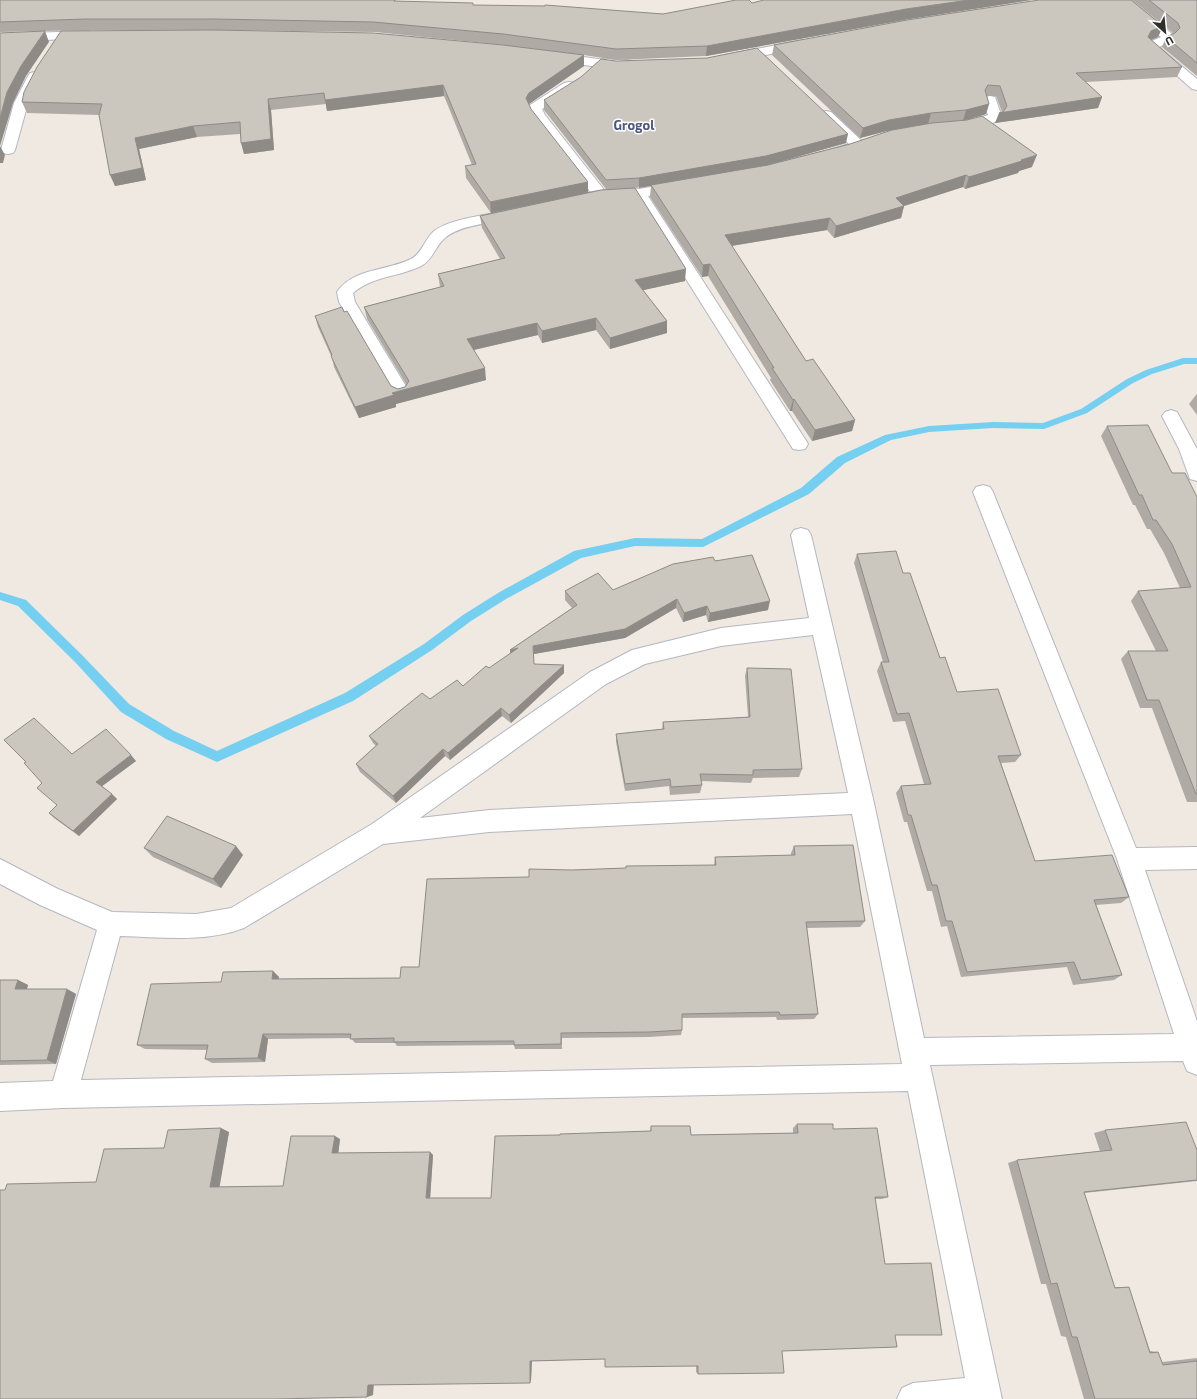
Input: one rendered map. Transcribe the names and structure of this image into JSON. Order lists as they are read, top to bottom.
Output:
{
  "districts": ["Grogol"],
  "north": "bottom right"
}
